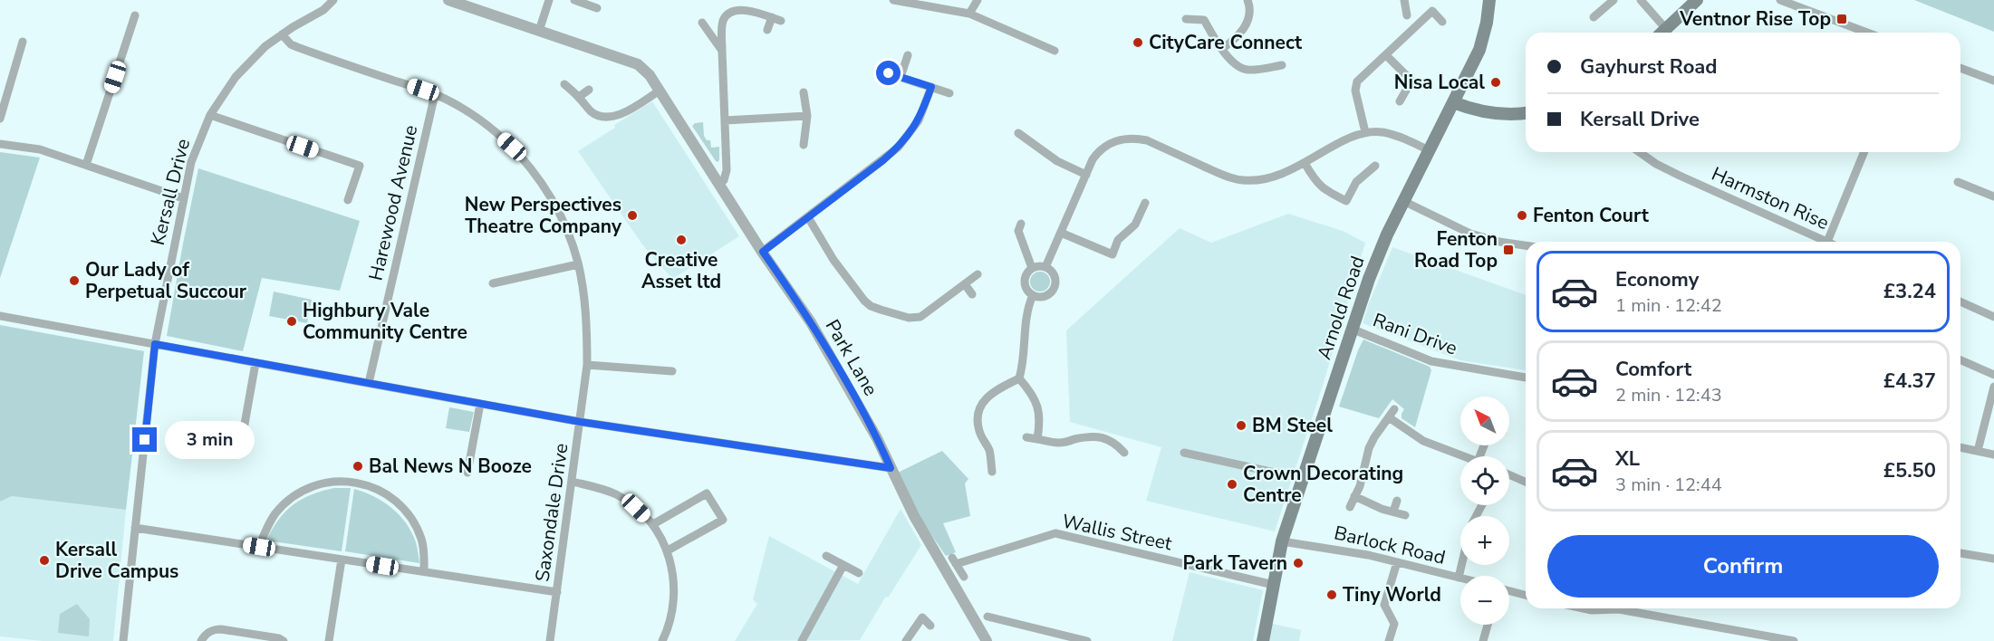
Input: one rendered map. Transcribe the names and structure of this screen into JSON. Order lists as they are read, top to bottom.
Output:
{
  "streets": {
    "main road": ["Arnold Road"],
    "street": [
      "Kersall Drive",
      "Harmston Rise",
      "Harewood Avenue",
      "Rani Drive",
      "Park Lane",
      "Saxondale Drive",
      "Wallis Street",
      "Barlock Road"
    ]
  },
  "crossings": [
    ["Kersall Drive", "Saxondale Drive"],
    ["Harewood Avenue", "Saxondale Drive"],
    ["Arnold Road", "Rani Drive"],
    ["Arnold Road", "Wallis Street"],
    ["Arnold Road", "Barlock Road"]
  ],
  "places": {
    "transit": ["Ventnor Rise Top", "Fenton Road Top"],
    "other": [
      "CityCare Connect",
      "Nisa Local",
      "New Perspectives Theatre Company",
      "Fenton Court",
      "Creative Asset ltd",
      "Our Lady of Perpetual Succour",
      "Highbury Vale Community Centre",
      "BM Steel",
      "Bal News N Booze",
      "Crown Decorating Centre",
      "Kersall Drive Campus",
      "Park Tavern",
      "Tiny World"
    ]
  },
  "north": "top left",
  "page": {
    "banner": ["Gayhurst Road", "Kersall Drive"],
    "list": [
      {
        "name": "Economy",
        "note": "1 min · 12:42",
        "value": "£3.24"
      },
      {
        "name": "Comfort",
        "note": "2 min · 12:43",
        "value": "£4.37"
      },
      {
        "name": "XL",
        "note": "3 min · 12:44",
        "value": "£5.50"
      }
    ],
    "map_buttons": ["+", "−"],
    "bubble": "3 min",
    "buttons": "Confirm"
  }
}
